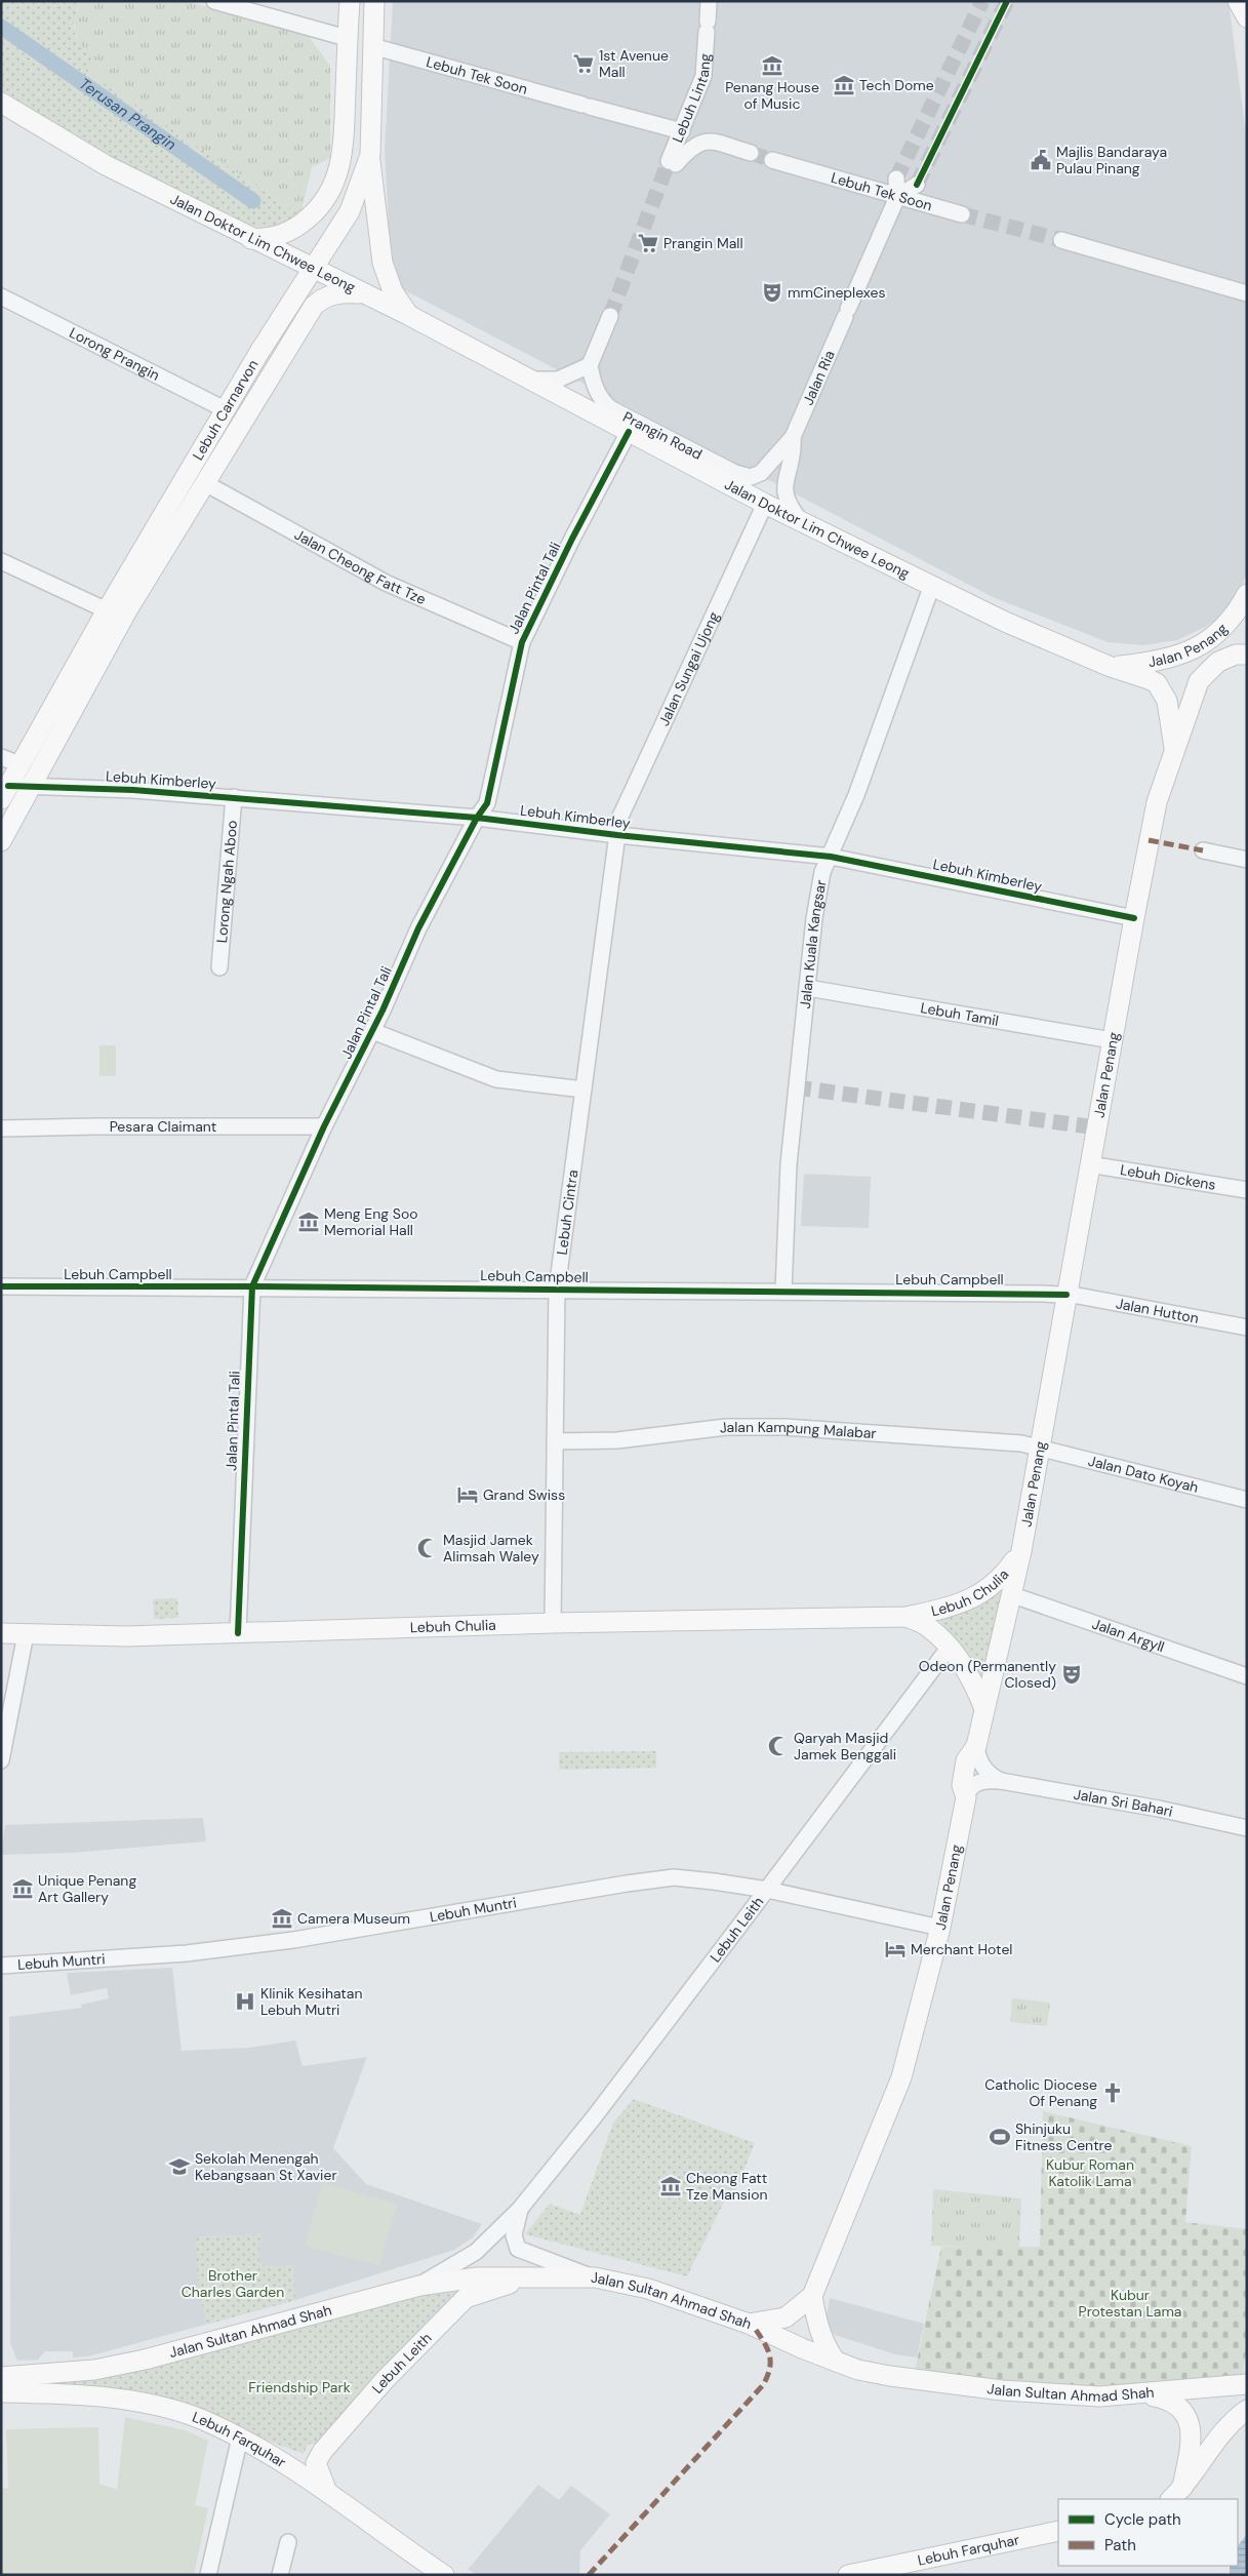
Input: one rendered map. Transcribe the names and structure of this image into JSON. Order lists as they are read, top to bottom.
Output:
{
  "streets": {
    "main road": [
      "Jalan Doktor Lim Chwee Leong",
      "Lebuh Carnarvon",
      "Jalan Penang",
      "Lebuh Chulia",
      "Lebuh Leith",
      "Jalan Sultan Ahmad Shah",
      "Lebuh Farquhar"
    ],
    "street": [
      "Lebuh Tek Soon",
      "Lebuh Lintang",
      "Lorong Prangin",
      "Jalan Ria",
      "Prangin Road",
      "Jalan Cheong Fatt Tze",
      "Jalan Pintal Tali",
      "Jalan Sungai Ujong",
      "Lebuh Kimberley",
      "Lorong Ngah Aboo",
      "Jalan Kuala Kangsar",
      "Lebuh Tamil",
      "Pesara Claimant",
      "Lebuh Dickens",
      "Lebuh Cintra",
      "Lebuh Campbell",
      "Jalan Hutton",
      "Jalan Kampung Malabar",
      "Jalan Dato Koyah",
      "Jalan Argyll",
      "Jalan Sri Bahari",
      "Lebuh Muntri"
    ]
  },
  "crossings": [
    ["Lebuh Tek Soon", "Lebuh Lintang"],
    ["Lebuh Tek Soon", "Jalan Ria"],
    ["Lebuh Tek Soon", "Lebuh Carnarvon"],
    ["Jalan Doktor Lim Chwee Leong", "Jalan Ria"],
    ["Jalan Doktor Lim Chwee Leong", "Lebuh Carnarvon"],
    ["Jalan Doktor Lim Chwee Leong", "Prangin Road"],
    ["Jalan Doktor Lim Chwee Leong", "Jalan Pintal Tali"],
    ["Jalan Doktor Lim Chwee Leong", "Jalan Penang"],
    ["Jalan Doktor Lim Chwee Leong", "Jalan Sungai Ujong"],
    ["Jalan Doktor Lim Chwee Leong", "Jalan Kuala Kangsar"],
    ["Lorong Prangin", "Lebuh Carnarvon"],
    ["Jalan Ria", "Prangin Road"],
    ["Lebuh Carnarvon", "Jalan Cheong Fatt Tze"],
    ["Lebuh Carnarvon", "Lebuh Kimberley"],
    ["Jalan Cheong Fatt Tze", "Jalan Pintal Tali"],
    ["Jalan Pintal Tali", "Lebuh Kimberley"],
    ["Jalan Pintal Tali", "Pesara Claimant"],
    ["Jalan Pintal Tali", "Lebuh Campbell"],
    ["Jalan Pintal Tali", "Lebuh Chulia"],
    ["Jalan Penang", "Lebuh Kimberley"],
    ["Jalan Penang", "Lebuh Tamil"],
    ["Jalan Penang", "Lebuh Dickens"],
    ["Jalan Penang", "Lebuh Campbell"],
    ["Jalan Penang", "Jalan Hutton"],
    ["Jalan Penang", "Jalan Kampung Malabar"],
    ["Jalan Penang", "Jalan Dato Koyah"],
    ["Jalan Penang", "Lebuh Chulia"],
    ["Jalan Penang", "Jalan Argyll"],
    ["Jalan Penang", "Jalan Sri Bahari"],
    ["Jalan Penang", "Lebuh Muntri"],
    ["Jalan Penang", "Jalan Sultan Ahmad Shah"],
    ["Jalan Sungai Ujong", "Lebuh Kimberley"],
    ["Jalan Sungai Ujong", "Lebuh Cintra"],
    ["Lebuh Kimberley", "Lorong Ngah Aboo"],
    ["Lebuh Kimberley", "Jalan Kuala Kangsar"],
    ["Lebuh Kimberley", "Lebuh Cintra"],
    ["Jalan Kuala Kangsar", "Lebuh Tamil"],
    ["Jalan Kuala Kangsar", "Lebuh Campbell"],
    ["Lebuh Cintra", "Lebuh Campbell"],
    ["Lebuh Cintra", "Jalan Kampung Malabar"],
    ["Lebuh Cintra", "Lebuh Chulia"],
    ["Lebuh Campbell", "Jalan Hutton"],
    ["Jalan Kampung Malabar", "Jalan Dato Koyah"],
    ["Lebuh Chulia", "Lebuh Leith"],
    ["Lebuh Muntri", "Lebuh Leith"],
    ["Lebuh Leith", "Jalan Sultan Ahmad Shah"],
    ["Lebuh Leith", "Lebuh Farquhar"]
  ],
  "water": ["Terusan Prangin"],
  "parks": [
    "Kubur Roman Katolik Lama",
    "Brother Charles Garden",
    "Kubur Protestan Lama",
    "Friendship Park"
  ],
  "places": {
    "supermarket": ["1st Avenue Mall", "Prangin Mall"],
    "museum": [
      "Penang House of Music",
      "Tech Dome",
      "Meng Eng Soo Memorial Hall",
      "Unique Penang Art Gallery",
      "Camera Museum",
      "Cheong Fatt Tze Mansion"
    ],
    "public building": ["Majlis Bandaraya Pulau Pinang"],
    "theatre": ["mmCineplexes", "Odeon (Permanently Closed)"],
    "hotel": ["Grand Swiss", "Merchant Hotel"],
    "mosque": ["Masjid Jamek Alimsah Waley", "Qaryah Masjid Jamek Benggali"],
    "hospital": ["Klinik Kesihatan Lebuh Mutri"],
    "church": ["Catholic Diocese Of Penang"],
    "sports": ["Shinjuku Fitness Centre"],
    "school or university": ["Sekolah Menengah Kebangsaan St Xavier"]
  },
  "legend": ["Cycle path", "Path"]
}
